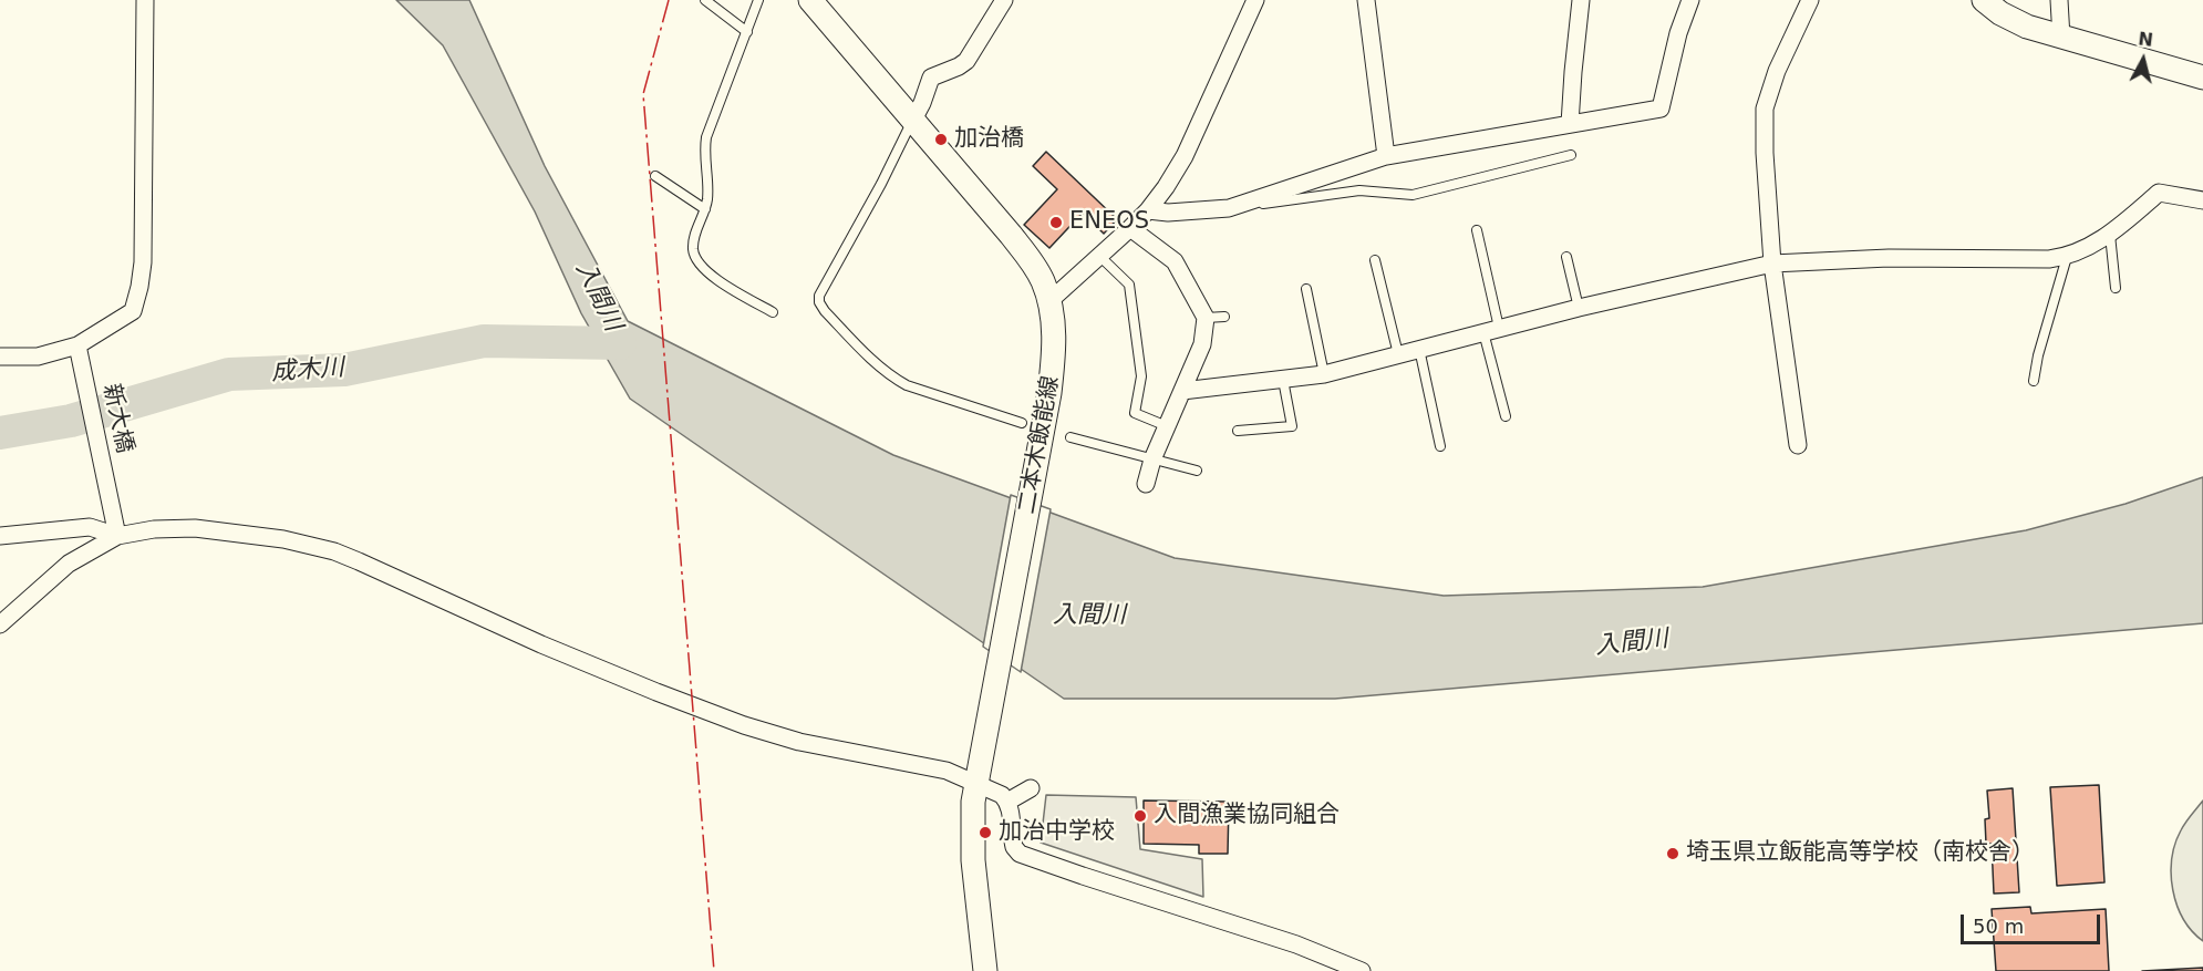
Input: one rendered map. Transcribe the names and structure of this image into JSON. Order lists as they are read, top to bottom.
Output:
{
  "streets": {
    "main road": ["二本木飯能線"],
    "street": ["新大橋"]
  },
  "water": ["入間川", "成木川"],
  "places": [
    "加治橋",
    "ENEOS",
    "入間漁業協同組合",
    "加治中学校",
    "埼玉県立飯能高等学校（南校舎）"
  ],
  "scale_bar": "50 m",
  "north": "top"
}
